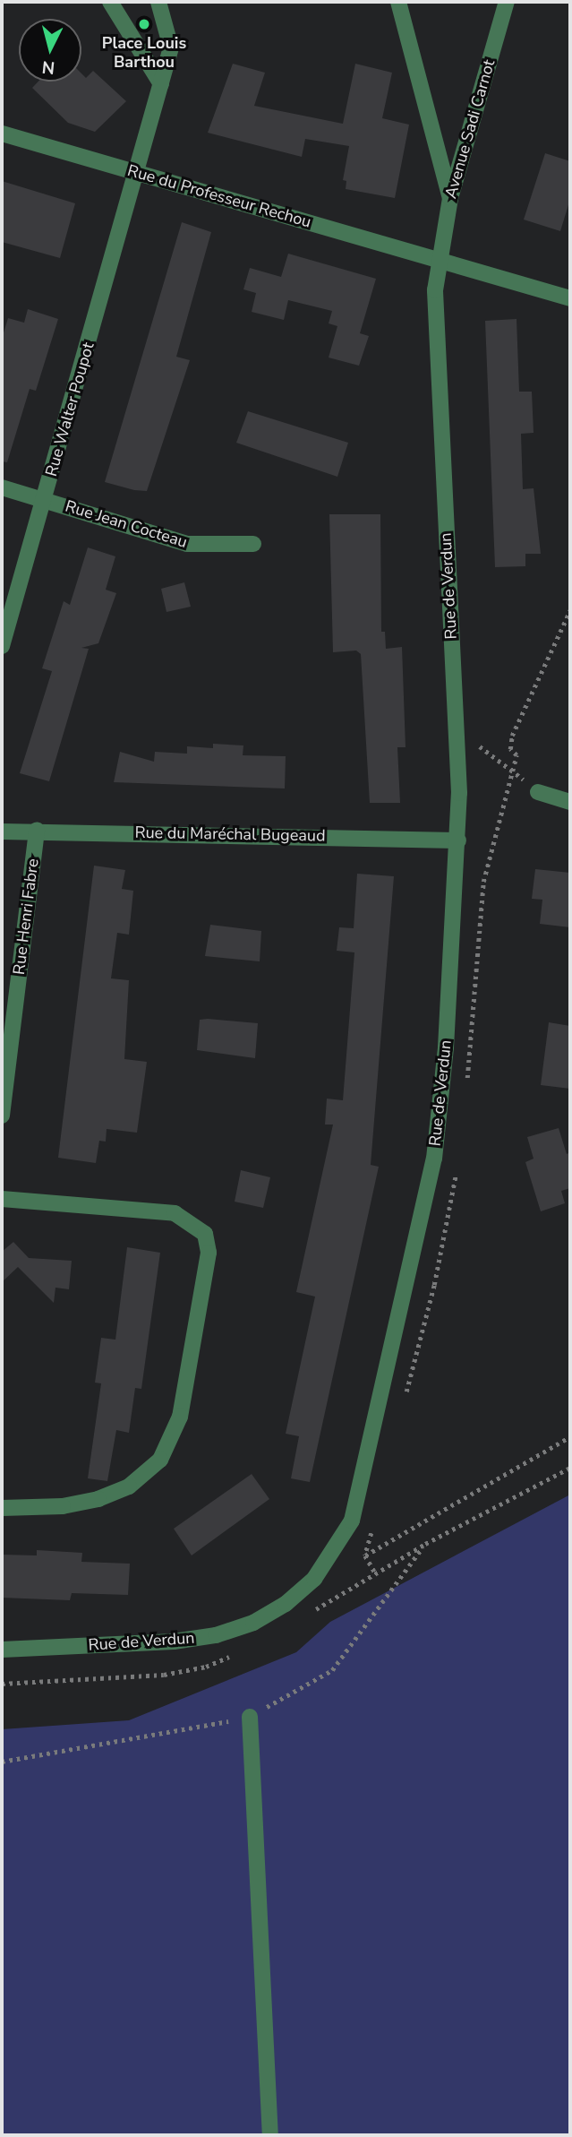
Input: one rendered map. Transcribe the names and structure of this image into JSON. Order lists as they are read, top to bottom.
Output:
{
  "streets": {
    "street": [
      "Avenue Sadi Carnot",
      "Rue du Professeur Rechou",
      "Rue Walter Poupot",
      "Rue Jean Cocteau",
      "Rue de Verdun",
      "Rue du Maréchal Bugeaud",
      "Rue Henri Fabre"
    ]
  },
  "crossings": [
    ["Avenue Sadi Carnot", "Rue du Professeur Rechou"],
    ["Avenue Sadi Carnot", "Rue de Verdun"],
    ["Rue du Professeur Rechou", "Rue Walter Poupot"],
    ["Rue du Professeur Rechou", "Rue de Verdun"],
    ["Rue Walter Poupot", "Rue Jean Cocteau"],
    ["Rue de Verdun", "Rue du Maréchal Bugeaud"],
    ["Rue du Maréchal Bugeaud", "Rue Henri Fabre"]
  ],
  "places": ["Place Louis Barthou"],
  "north": "bottom"
}
